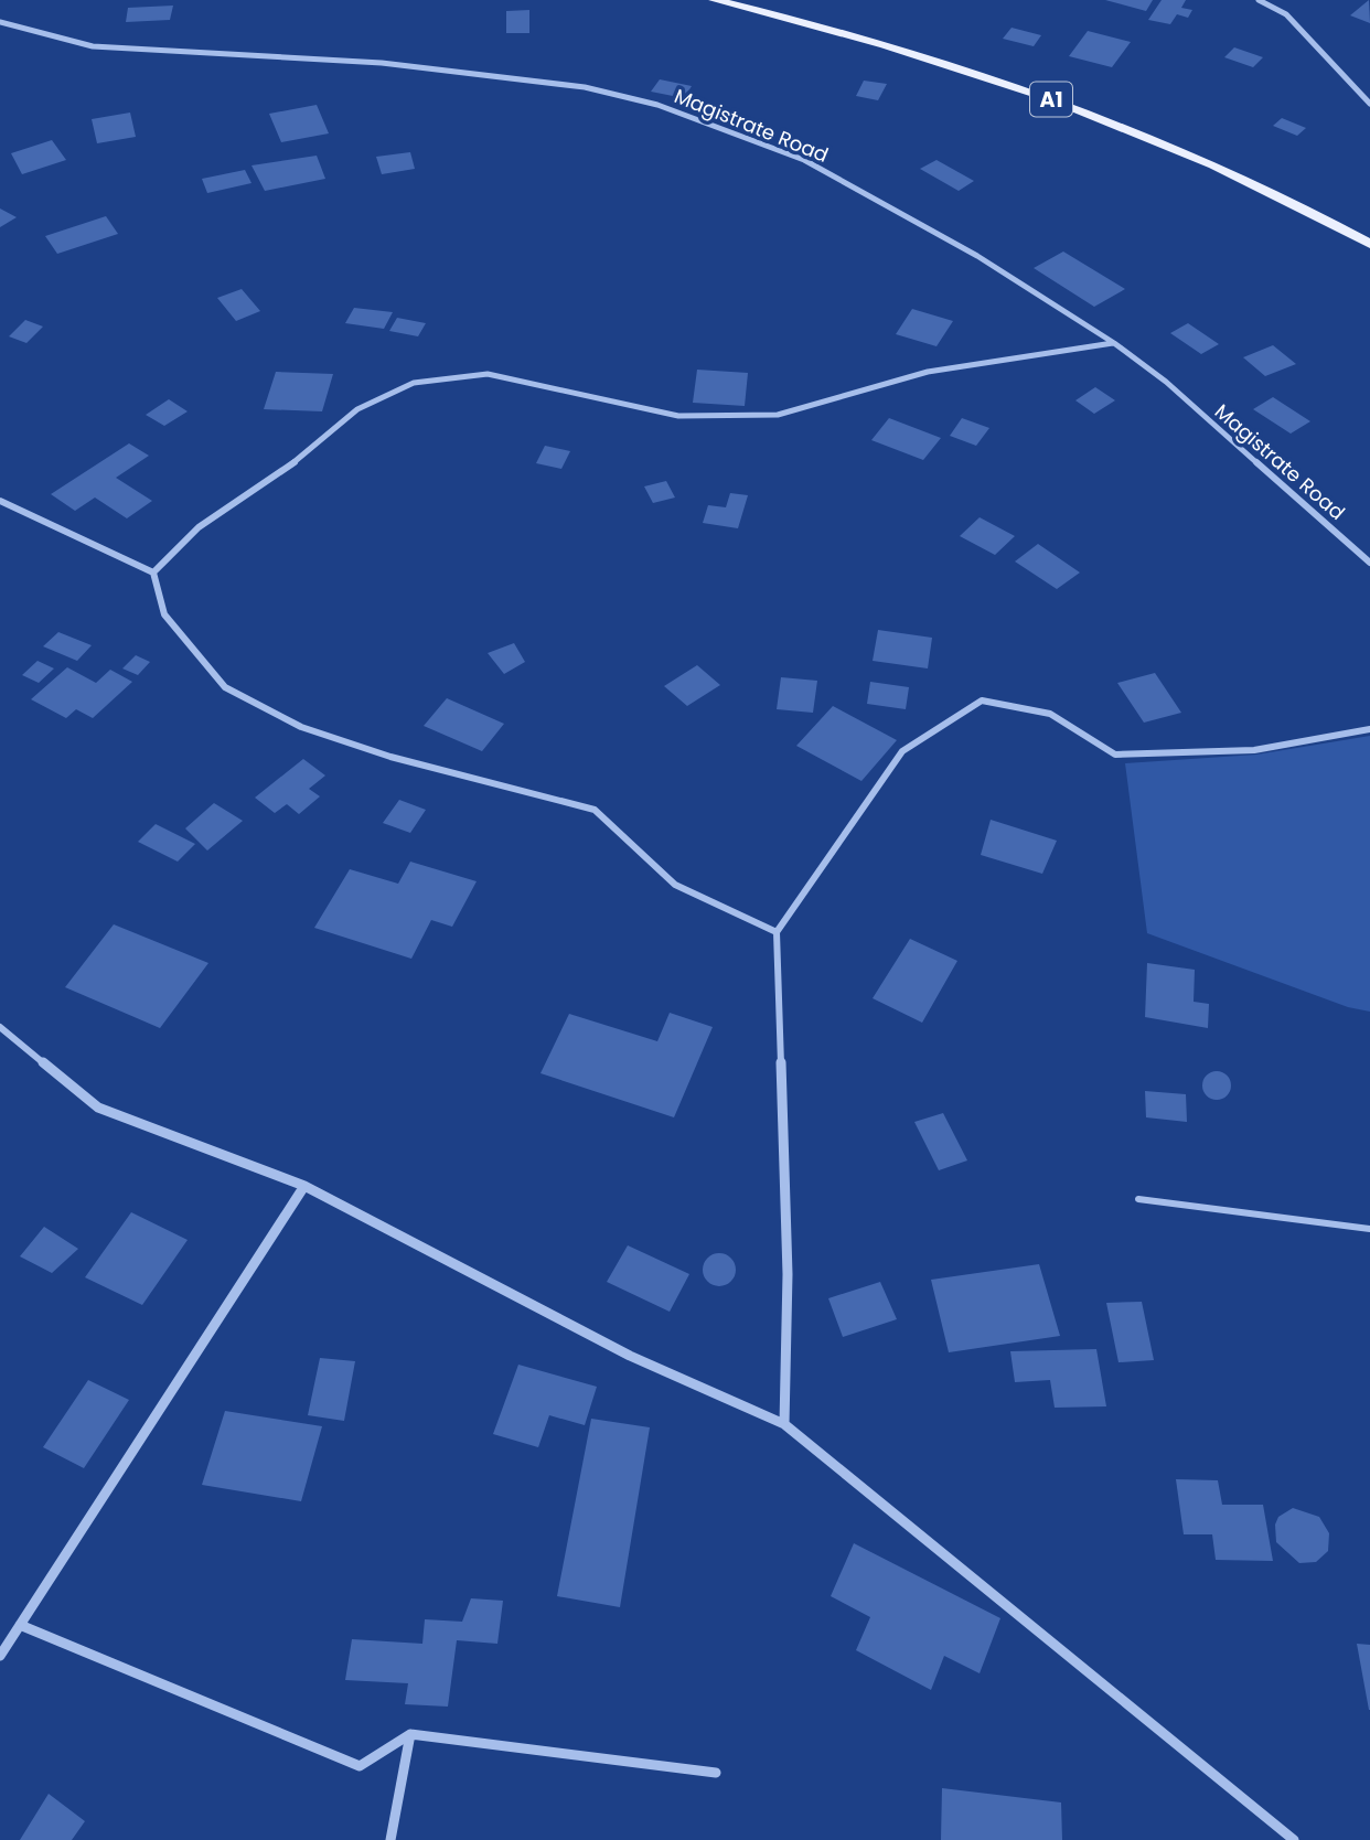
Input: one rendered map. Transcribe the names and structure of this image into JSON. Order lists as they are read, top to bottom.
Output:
{
  "streets": {
    "main road": ["A1"],
    "street": ["Magistrate Road"]
  }
}
